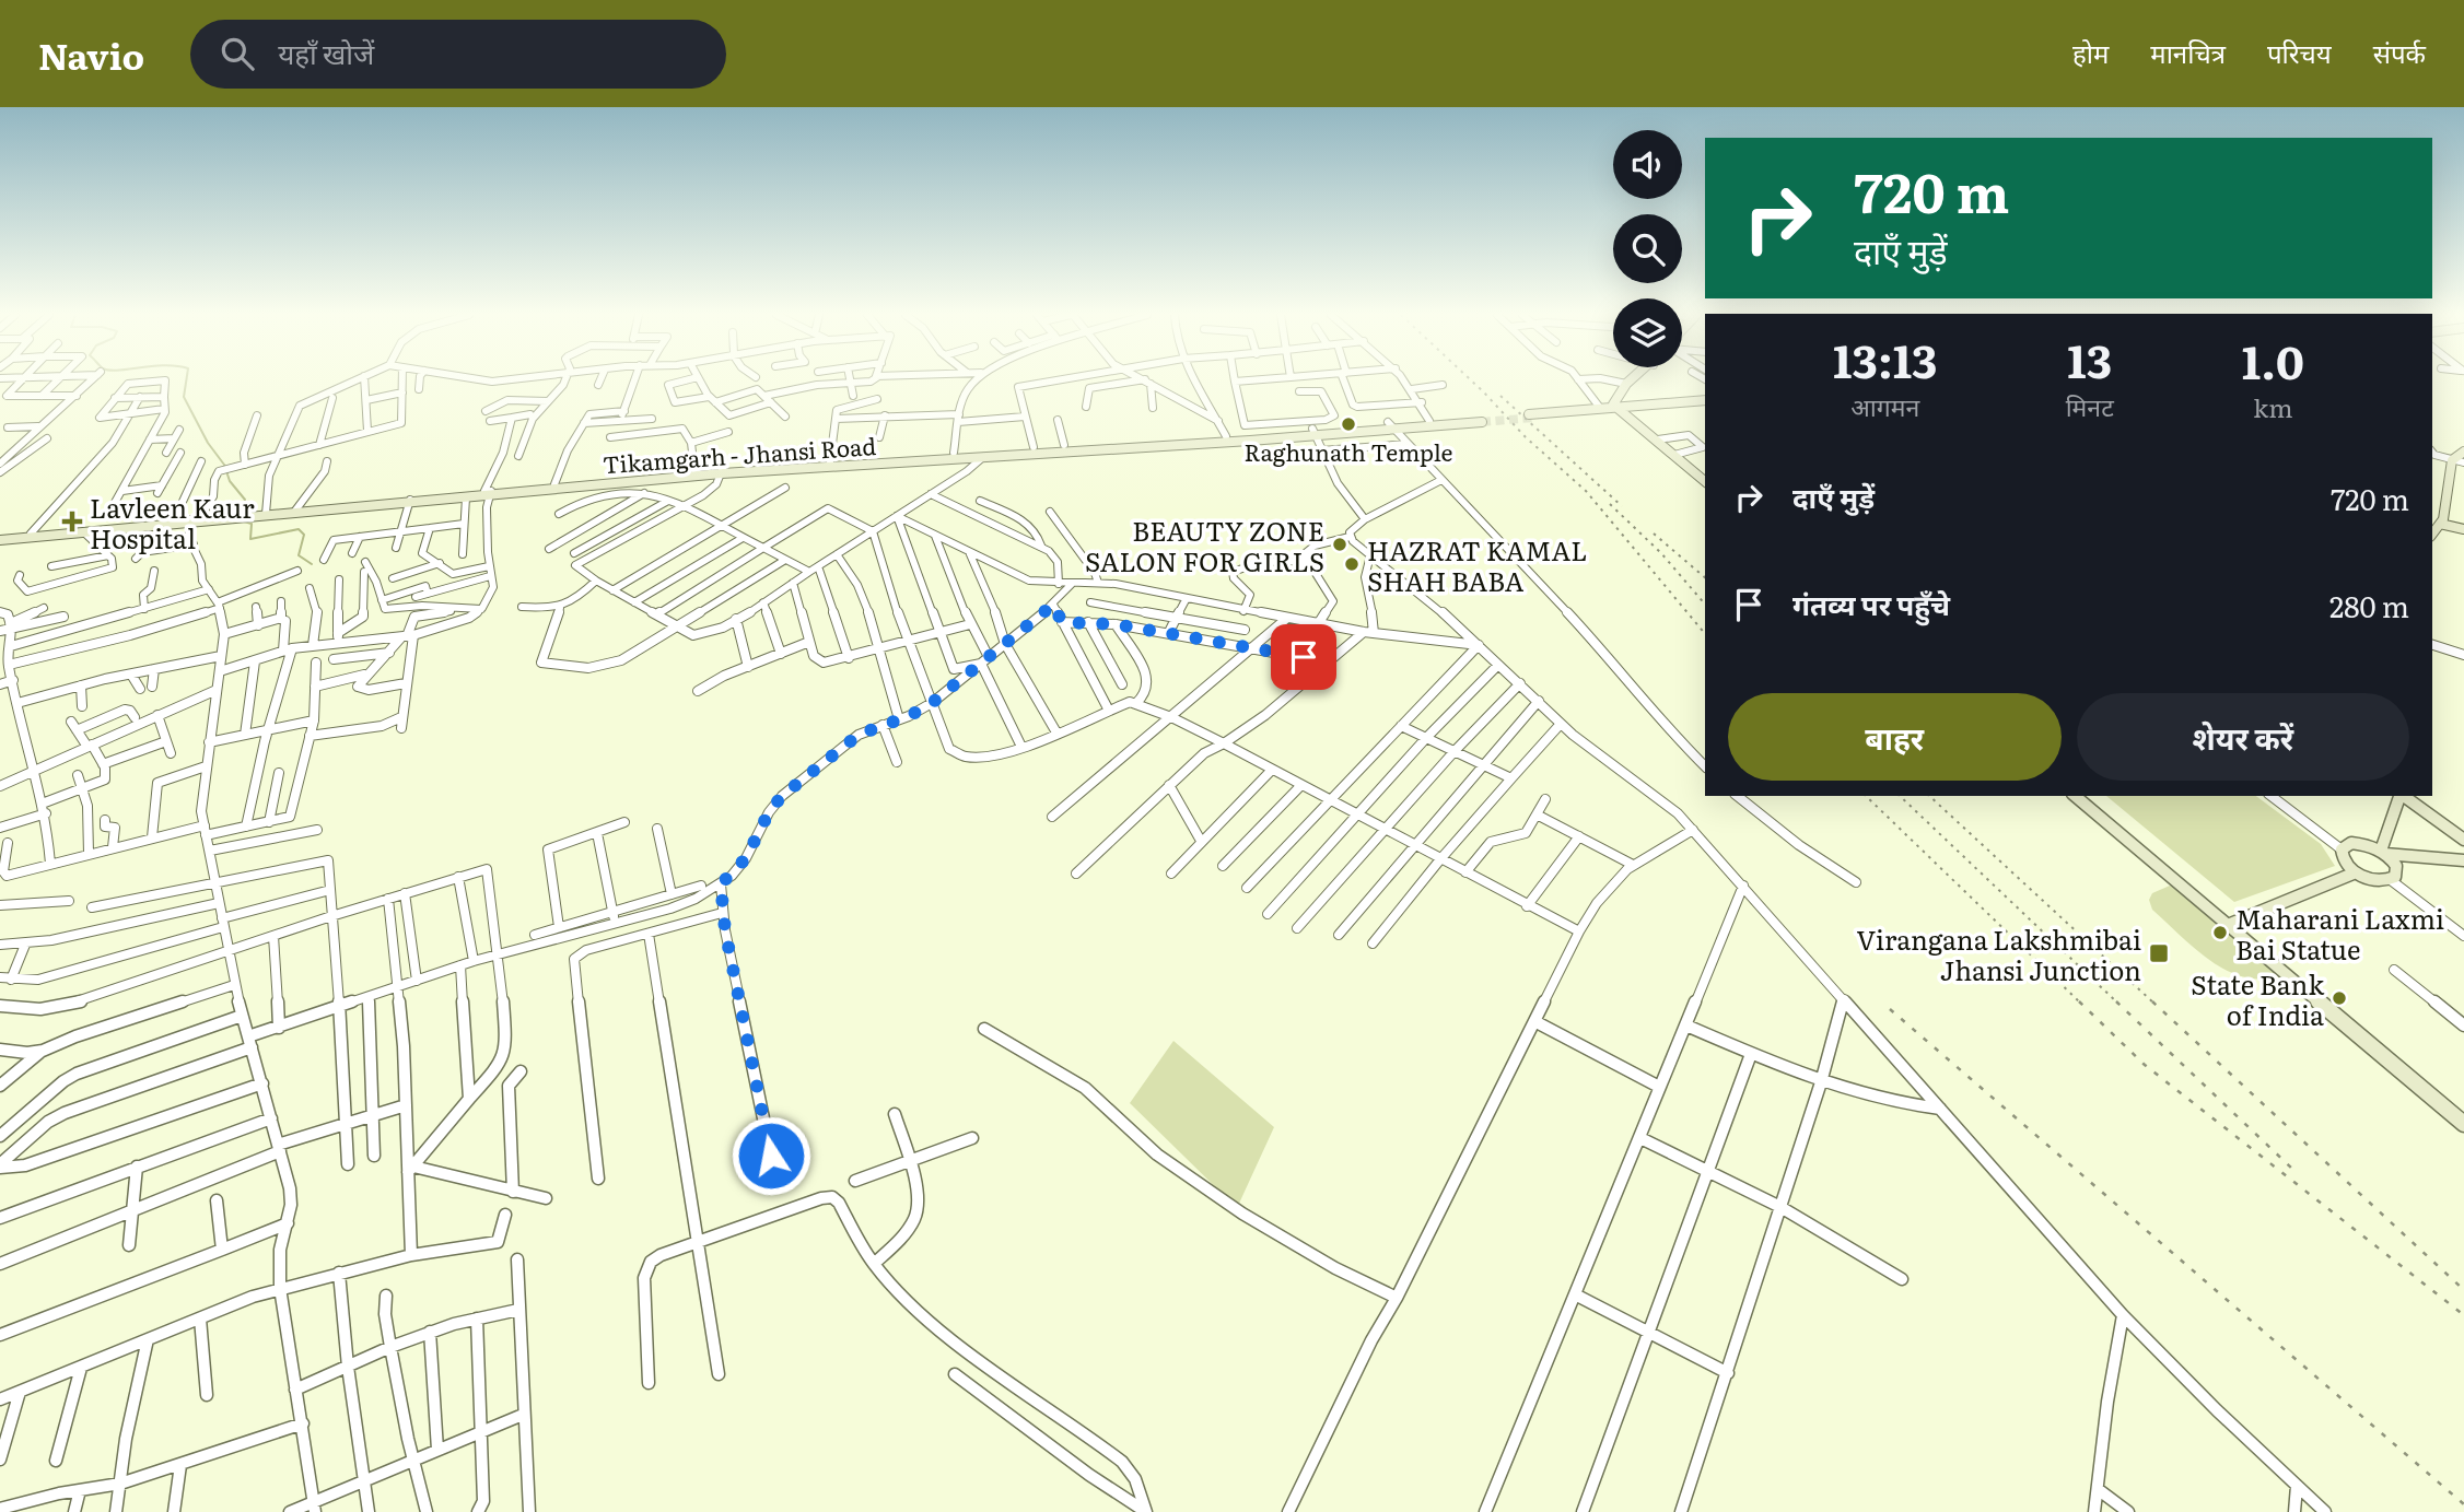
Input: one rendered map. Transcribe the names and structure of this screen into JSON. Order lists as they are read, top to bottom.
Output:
{
  "streets": {
    "street": ["Tikamgarh - Jhansi Road"]
  },
  "places": {
    "other": [
      "Raghunath Temple",
      "BEAUTY ZONE SALON FOR GIRLS",
      "HAZRAT KAMAL SHAH BABA",
      "Maharani Laxmi Bai Statue",
      "State Bank of India"
    ],
    "health": ["Lavleen Kaur Hospital"],
    "transit": ["Virangana Lakshmibai Jhansi Junction"]
  },
  "page": {
    "header": "Navio",
    "search": "यहाँ खोजें",
    "nav": [
      "होम",
      "मानचित्र",
      "परिचय",
      "संपर्क"
    ],
    "turn": ["720 m", "दाएँ मुड़ें"],
    "eta": [
      "13:13",
      "आगमन",
      "13",
      "मिनट",
      "1.0",
      "km"
    ],
    "list": [
      {
        "name": "दाएँ मुड़ें",
        "value": "720 m"
      },
      {
        "name": "गंतव्य पर पहुँचे",
        "value": "280 m"
      }
    ],
    "buttons": ["बाहर", "शेयर करें"]
  }
}
